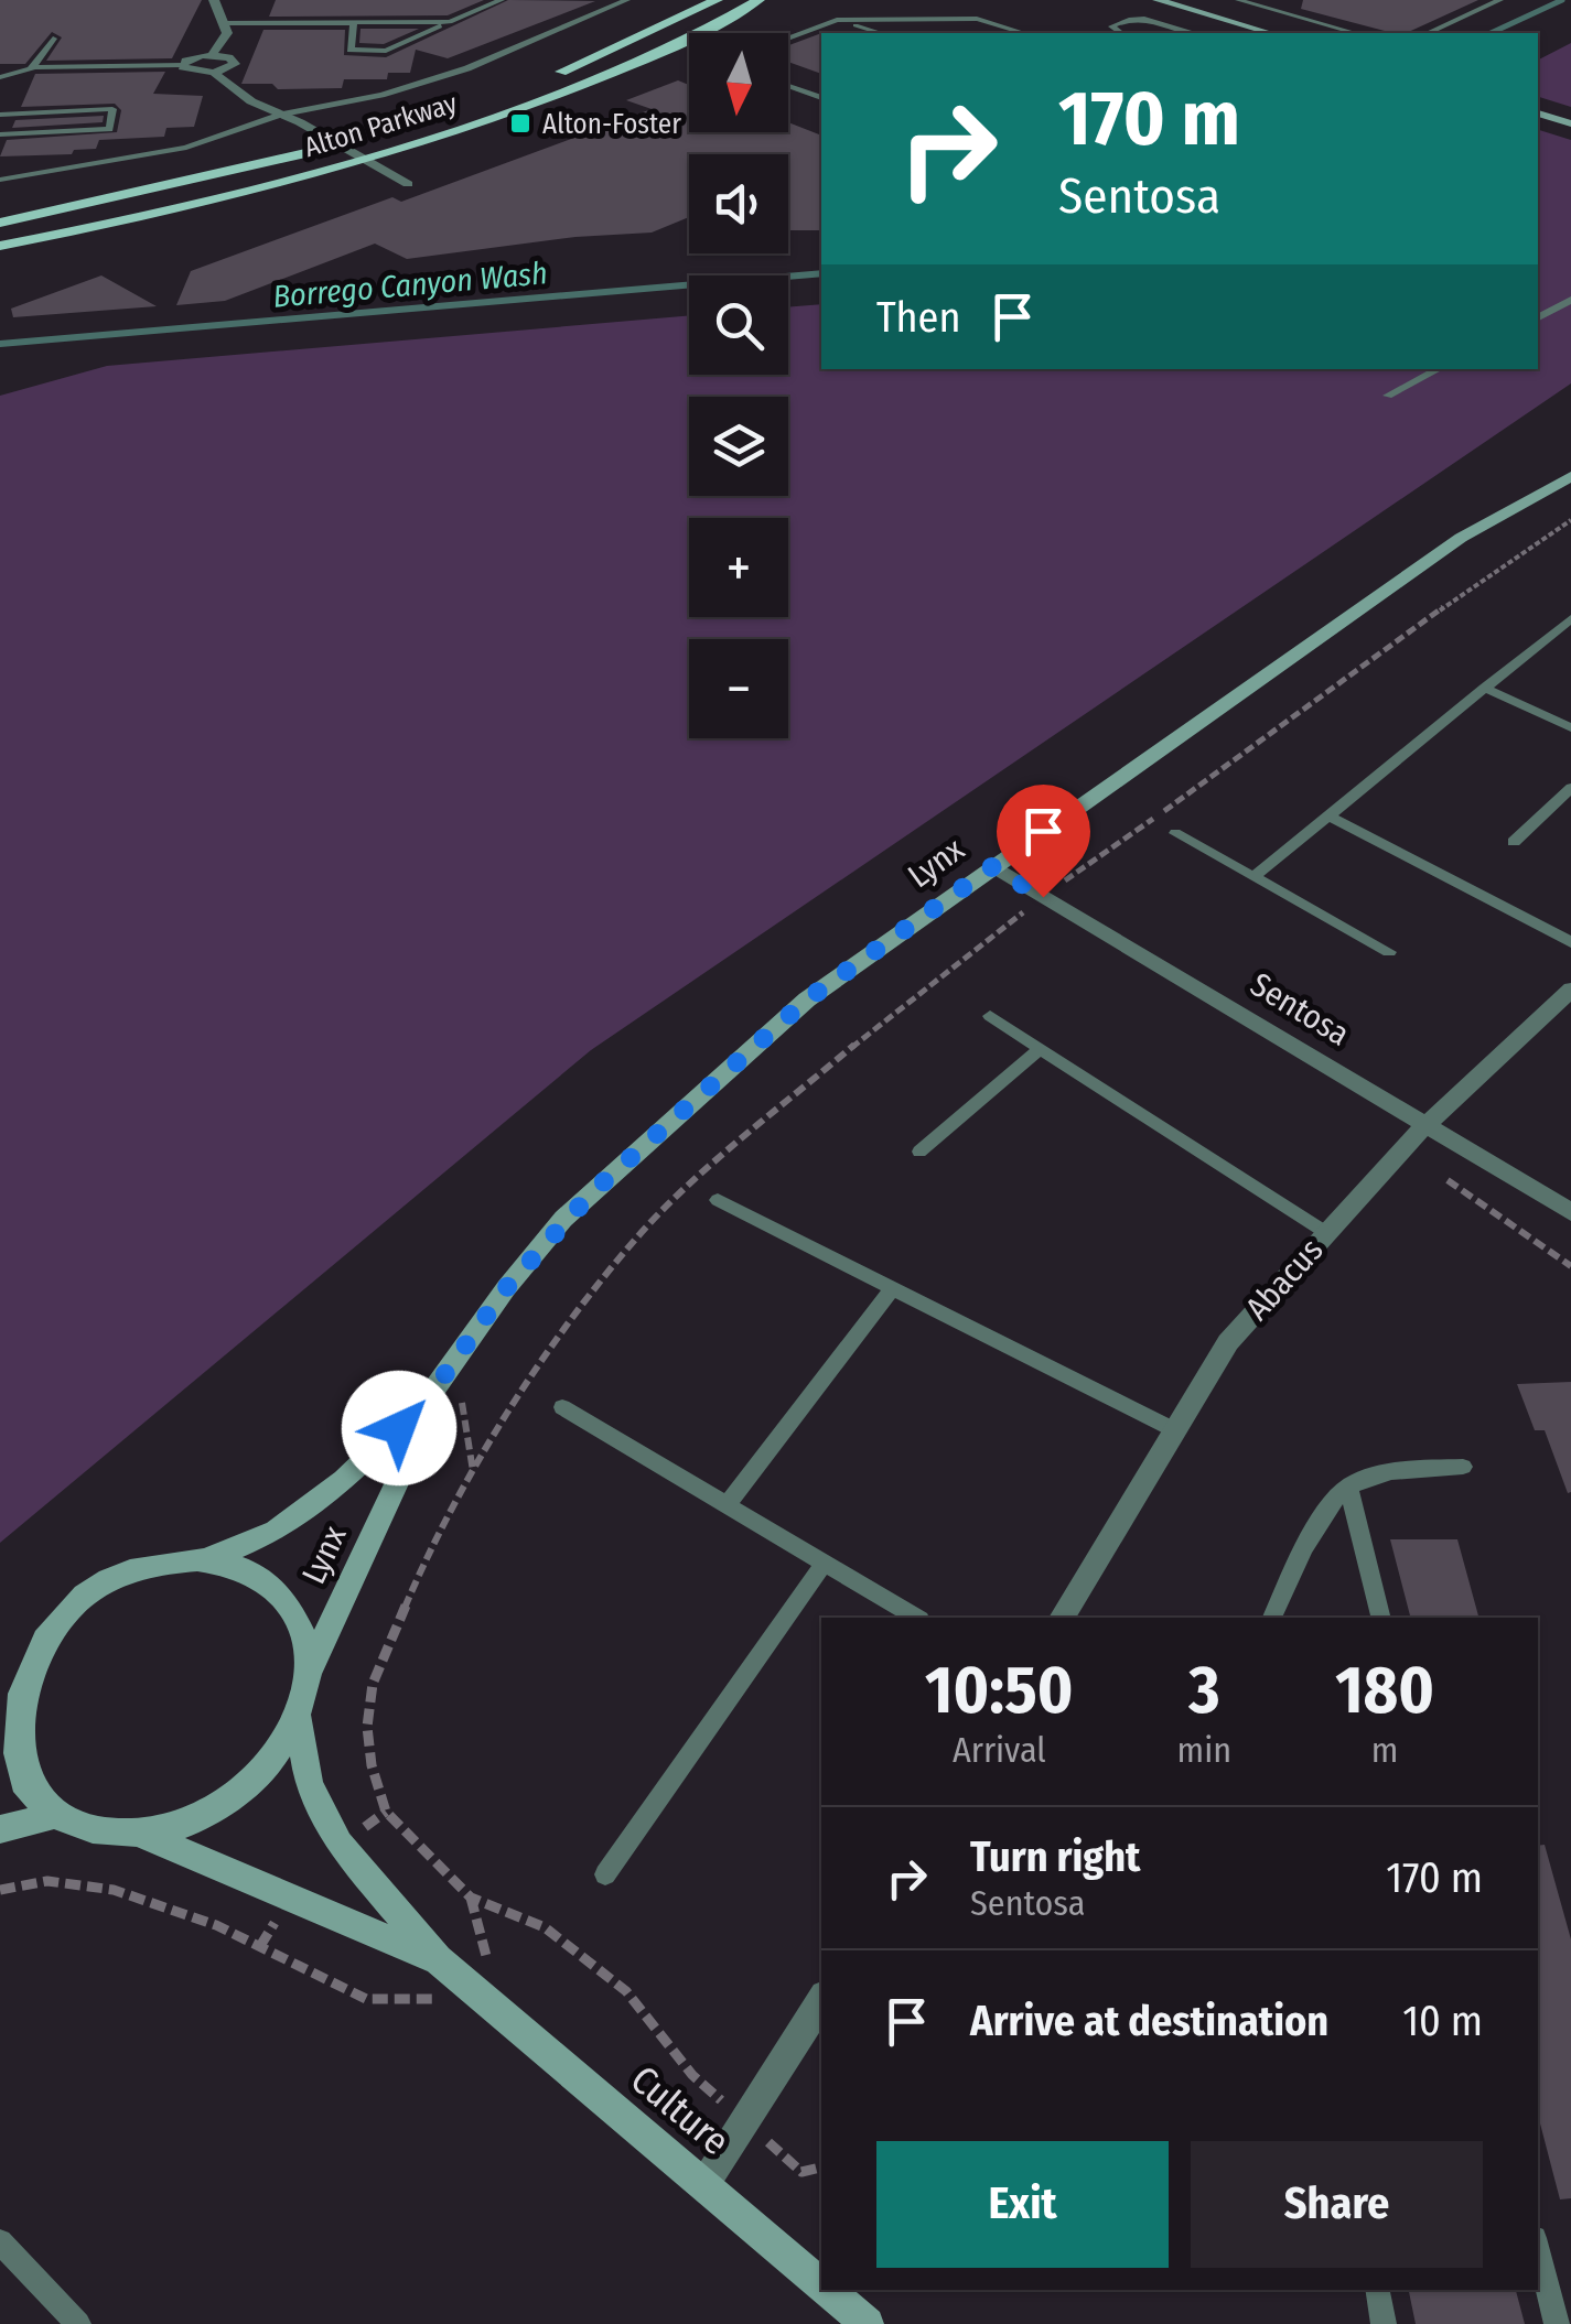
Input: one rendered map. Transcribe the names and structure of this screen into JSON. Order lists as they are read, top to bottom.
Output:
{
  "streets": {
    "main road": ["Alton Parkway"],
    "street": [
      "Lynx",
      "Sentosa",
      "Abacus",
      "Culture"
    ]
  },
  "crossings": [
    ["Lynx", "Sentosa"],
    ["Lynx", "Culture"],
    ["Sentosa", "Abacus"]
  ],
  "water": ["Borrego Canyon Wash"],
  "places": {
    "transit": ["Alton-Foster"]
  },
  "north": "bottom",
  "page": {
    "map_buttons": ["+", "−"],
    "turn": ["170 m", "Sentosa"],
    "then": "Then",
    "eta": [
      "10:50",
      "Arrival",
      "3",
      "min",
      "180",
      "m"
    ],
    "list": [
      {
        "name": "Turn right",
        "note": "Sentosa",
        "value": "170 m"
      },
      {
        "name": "Arrive at destination",
        "value": "10 m"
      }
    ],
    "buttons": ["Exit", "Share"]
  }
}
